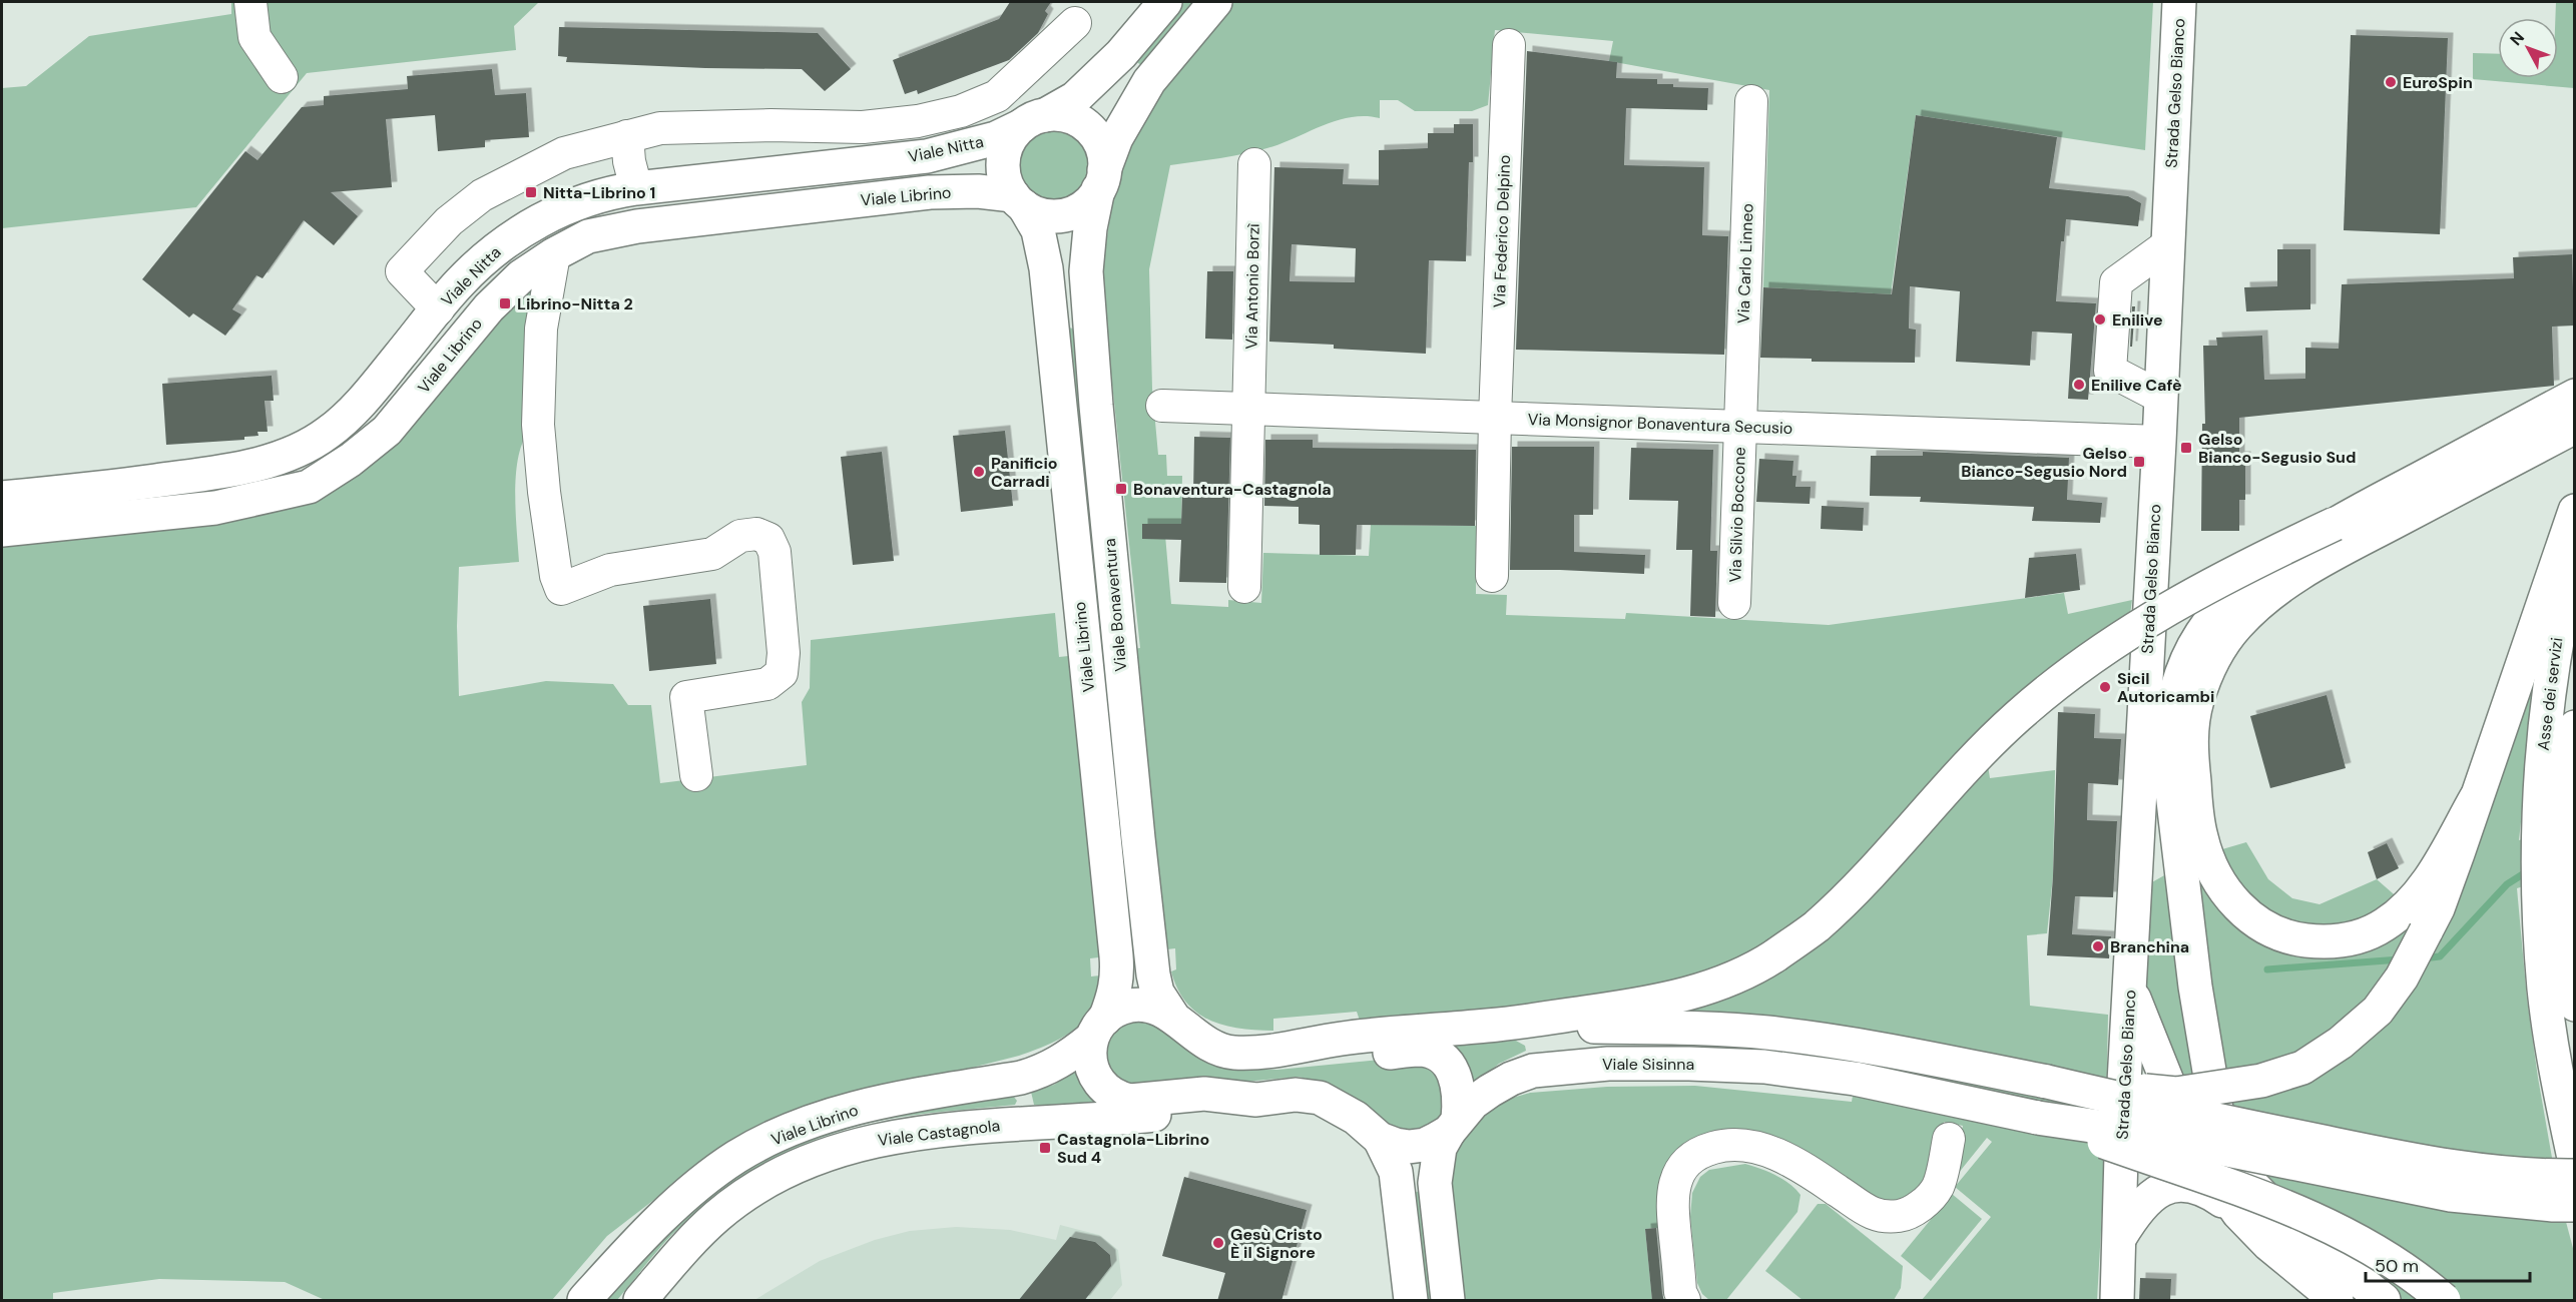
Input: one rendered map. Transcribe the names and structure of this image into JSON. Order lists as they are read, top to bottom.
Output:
{
  "streets": {
    "main road": [
      "Strada Gelso Bianco",
      "Viale Nitta",
      "Viale Librino",
      "Viale Bonaventura",
      "Asse dei servizi",
      "Viale Sisinna",
      "Viale Castagnola"
    ],
    "street": [
      "Via Federico Delpino",
      "Via Carlo Linneo",
      "Via Antonio Borzì",
      "Via Monsignor Bonaventura Secusio",
      "Via Silvio Boccone"
    ]
  },
  "crossings": [
    ["Strada Gelso Bianco", "Via Monsignor Bonaventura Secusio"],
    ["Viale Nitta", "Viale Librino"],
    ["Viale Nitta", "Viale Bonaventura"],
    ["Viale Librino", "Viale Bonaventura"],
    ["Via Federico Delpino", "Via Monsignor Bonaventura Secusio"],
    ["Via Carlo Linneo", "Via Monsignor Bonaventura Secusio"],
    ["Via Carlo Linneo", "Via Silvio Boccone"],
    ["Via Antonio Borzì", "Via Monsignor Bonaventura Secusio"],
    ["Via Monsignor Bonaventura Secusio", "Via Silvio Boccone"]
  ],
  "places": {
    "other": [
      "EuroSpin",
      "Enilive",
      "Enilive Cafè",
      "Panificio Carradi",
      "Sicil Autoricambi",
      "Branchina",
      "Gesù Cristo È il Signore"
    ],
    "transit": [
      "Nitta-Librino 1",
      "Librino-Nitta 2",
      "Gelso Bianco-Segusio Sud",
      "Gelso Bianco-Segusio Nord",
      "Bonaventura-Castagnola",
      "Castagnola-Librino Sud 4"
    ]
  },
  "scale_bar": "50 m",
  "north": "top left"
}
